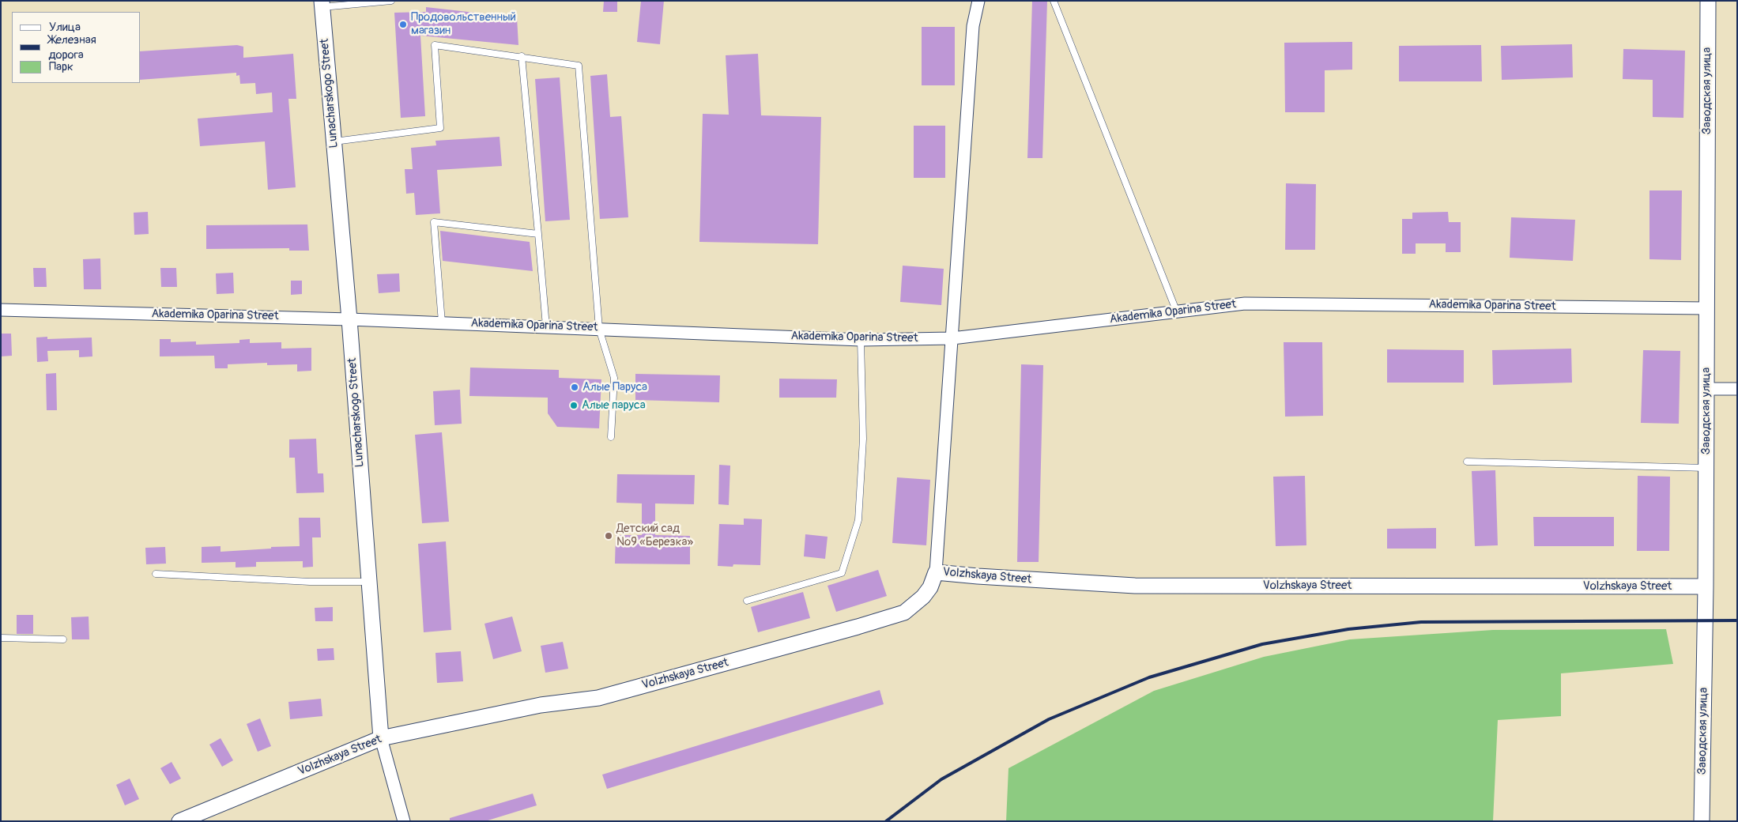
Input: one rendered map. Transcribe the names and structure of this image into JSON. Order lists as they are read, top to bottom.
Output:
{
  "streets": {
    "street": [
      "Заводская улица",
      "Lunacharskogo Street",
      "Akademika Oparina Street",
      "Volzhskaya Street"
    ]
  },
  "crossings": [
    ["Заводская улица", "Akademika Oparina Street"],
    ["Заводская улица", "Volzhskaya Street"],
    ["Lunacharskogo Street", "Akademika Oparina Street"],
    ["Lunacharskogo Street", "Volzhskaya Street"]
  ],
  "places": [
    "Продовольственный магазин",
    "Алые Паруса",
    "Алые паруса",
    "Детский сад №9 «Березка»"
  ],
  "legend": ["Улица", "Железная дорога", "Парк"]
}
